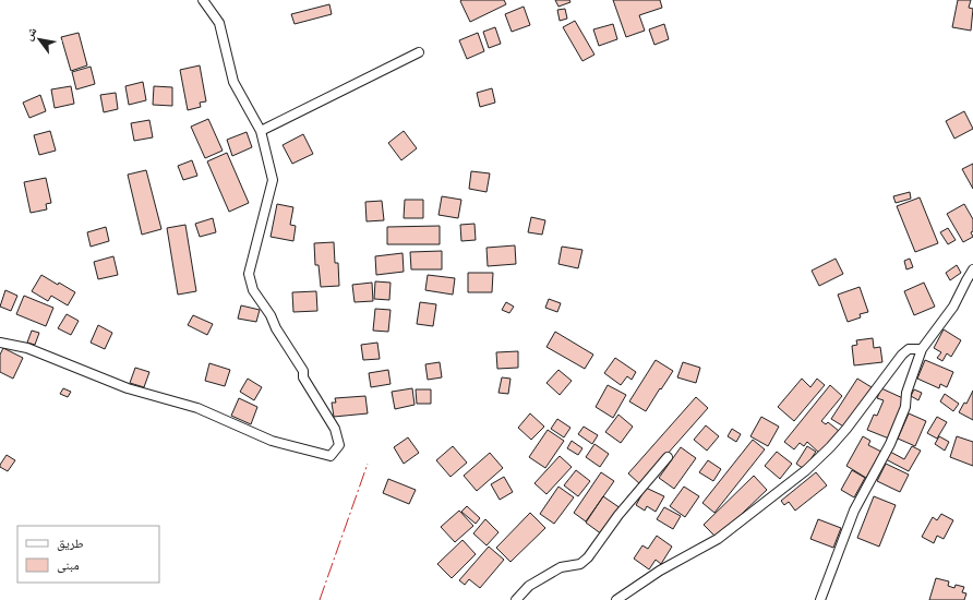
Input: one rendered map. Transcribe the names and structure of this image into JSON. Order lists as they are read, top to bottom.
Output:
{
  "legend": ["طريق", "مبنى"],
  "north": "top left"
}
